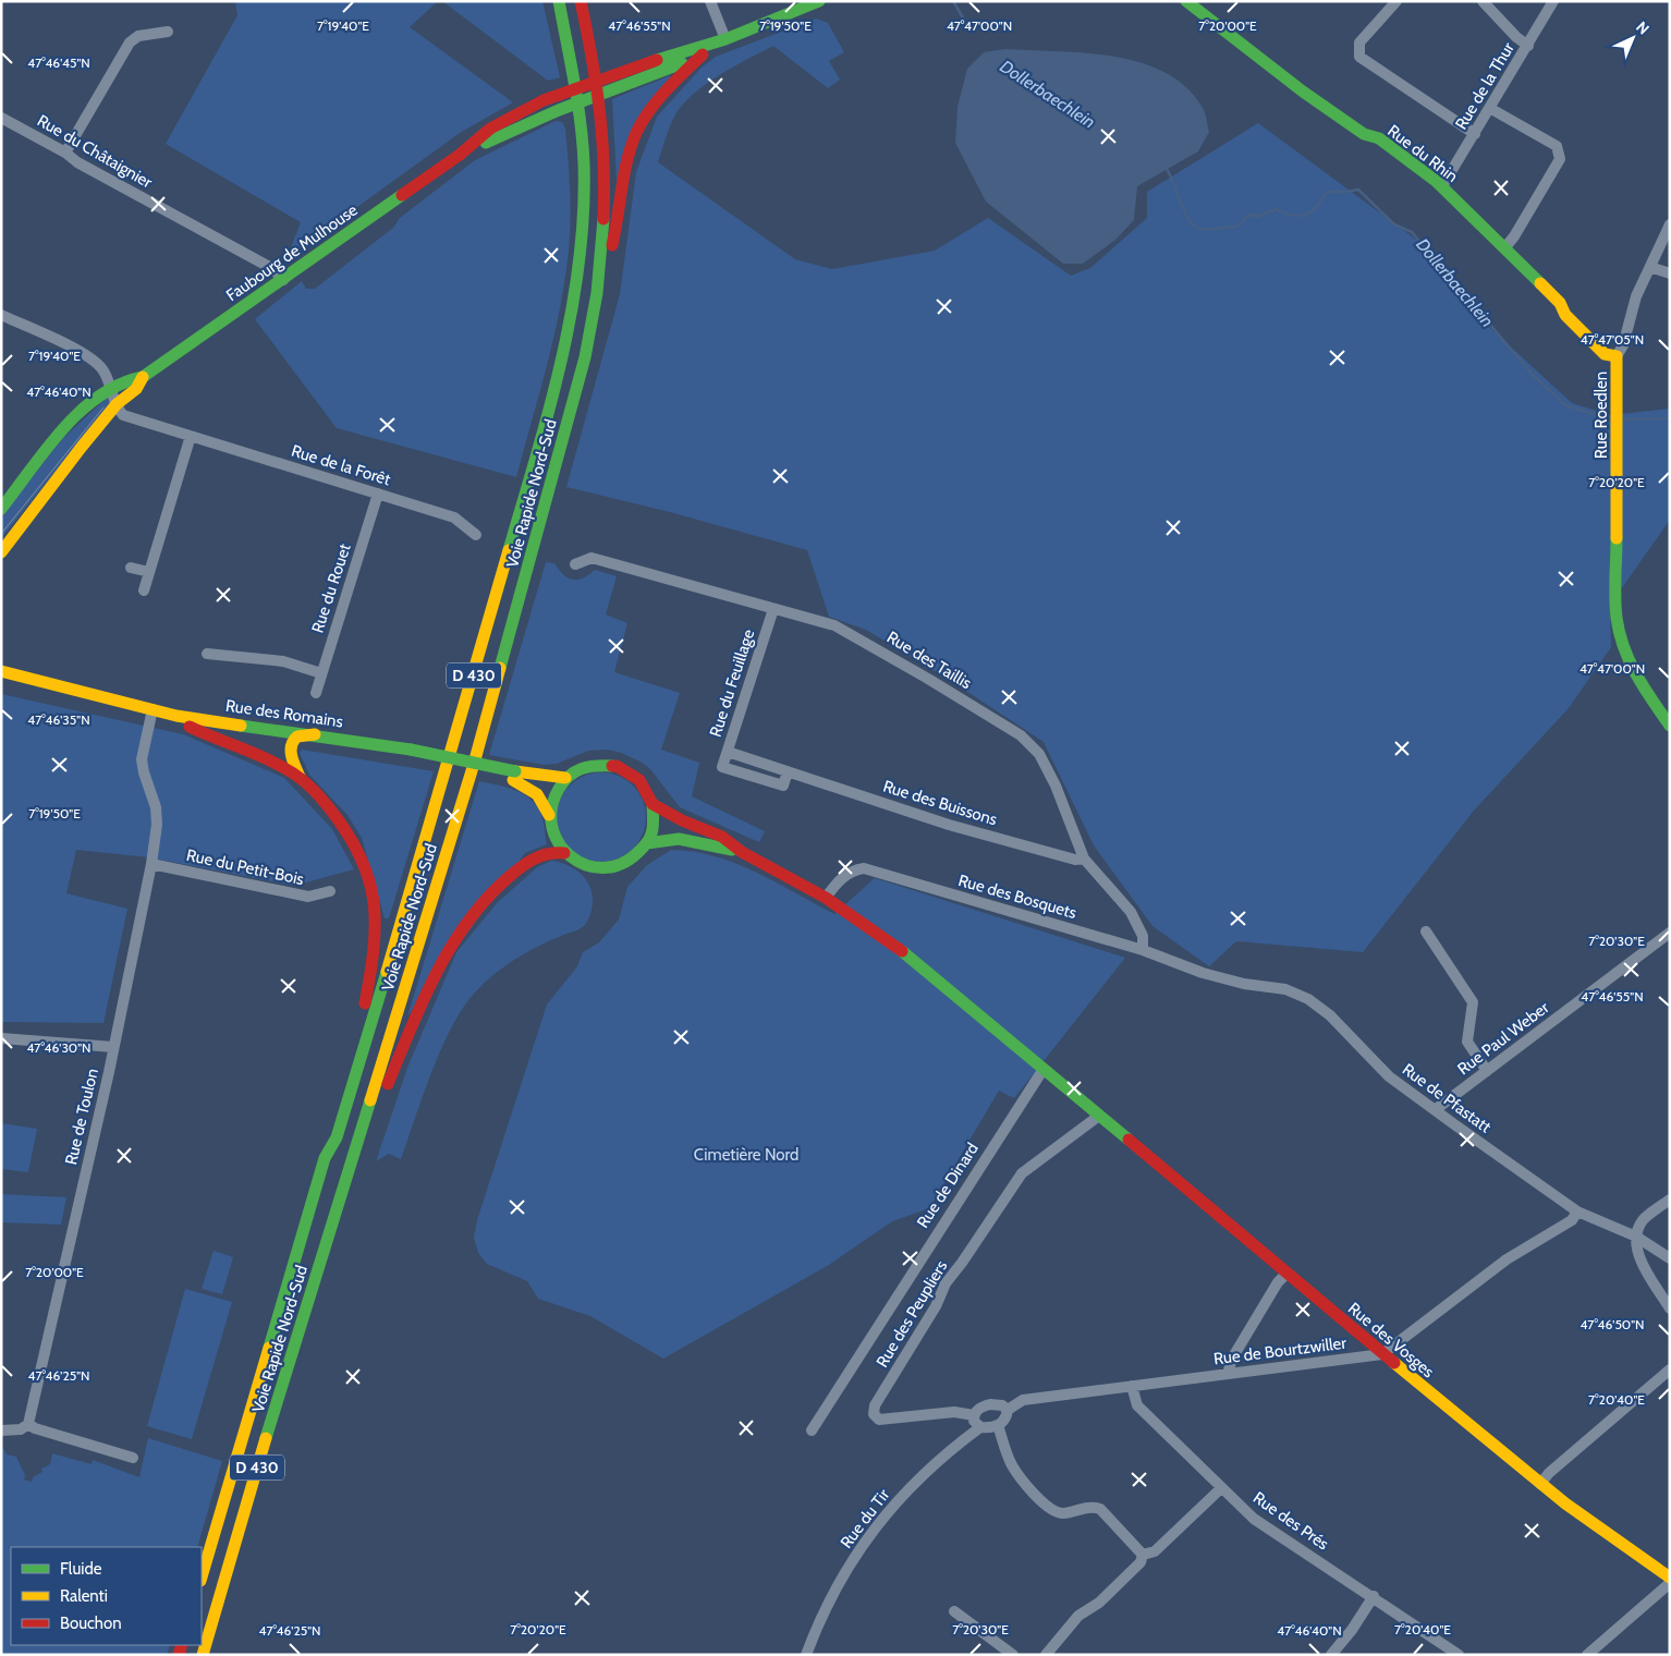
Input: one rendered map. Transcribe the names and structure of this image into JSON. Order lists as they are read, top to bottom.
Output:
{
  "streets": {
    "main road": [
      "Rue du Rhin",
      "Faubourg de Mulhouse",
      "Rue Roedlen",
      "Voie Rapide Nord-Sud",
      "D 430",
      "Rue des Romains",
      "Rue des Vosges"
    ],
    "street": [
      "Rue de la Thur",
      "Rue du Châtaignier",
      "Rue de la Forêt",
      "Rue du Rouet",
      "Rue des Taillis",
      "Rue du Feuillage",
      "Rue des Buissons",
      "Rue du Petit-Bois",
      "Rue des Bosquets",
      "Rue Paul Weber",
      "Rue de Pfastatt",
      "Rue de Toulon",
      "Rue de Dinard",
      "Rue des Peupliers",
      "Rue de Bourtzwiller",
      "Rue du Tir",
      "Rue des Prés"
    ]
  },
  "crossings": [
    ["Rue de la Thur", "Rue du Rhin"],
    ["Rue du Châtaignier", "Faubourg de Mulhouse"],
    ["Rue du Rhin", "Rue Roedlen"],
    ["Faubourg de Mulhouse", "Voie Rapide Nord-Sud"],
    ["Faubourg de Mulhouse", "D 430"],
    ["Rue de la Forêt", "Rue du Rouet"],
    ["Voie Rapide Nord-Sud", "D 430"],
    ["Rue des Taillis", "Rue du Feuillage"],
    ["Rue des Taillis", "Rue des Buissons"],
    ["Rue des Taillis", "Rue des Bosquets"],
    ["Rue du Feuillage", "Rue des Buissons"],
    ["Rue des Romains", "Rue de Toulon"],
    ["Rue du Petit-Bois", "Rue de Toulon"],
    ["Rue des Bosquets", "Rue de Pfastatt"],
    ["Rue des Bosquets", "Rue des Vosges"],
    ["Rue Paul Weber", "Rue de Pfastatt"],
    ["Rue de Dinard", "Rue des Vosges"],
    ["Rue des Peupliers", "Rue des Vosges"],
    ["Rue des Peupliers", "Rue de Bourtzwiller"],
    ["Rue des Peupliers", "Rue du Tir"],
    ["Rue des Vosges", "Rue de Bourtzwiller"],
    ["Rue de Bourtzwiller", "Rue du Tir"],
    ["Rue de Bourtzwiller", "Rue des Prés"]
  ],
  "water": ["Dollerbaechlein"],
  "parks": ["Cimetière Nord"],
  "legend": ["Fluide", "Ralenti", "Bouchon"],
  "north": "top right",
  "coordinates": [
    "47°46'55\"N",
    "47°47'00\"N",
    "7°19'40\"E",
    "7°19'50\"E",
    "7°20'00\"E",
    "47°46'45\"N",
    "47°47'05\"N",
    "47°46'40\"N",
    "7°20'20\"E",
    "47°46'35\"N",
    "7°20'30\"E",
    "47°46'30\"N",
    "47°46'50\"N",
    "47°46'25\"N",
    "7°20'40\"E"
  ]
}
